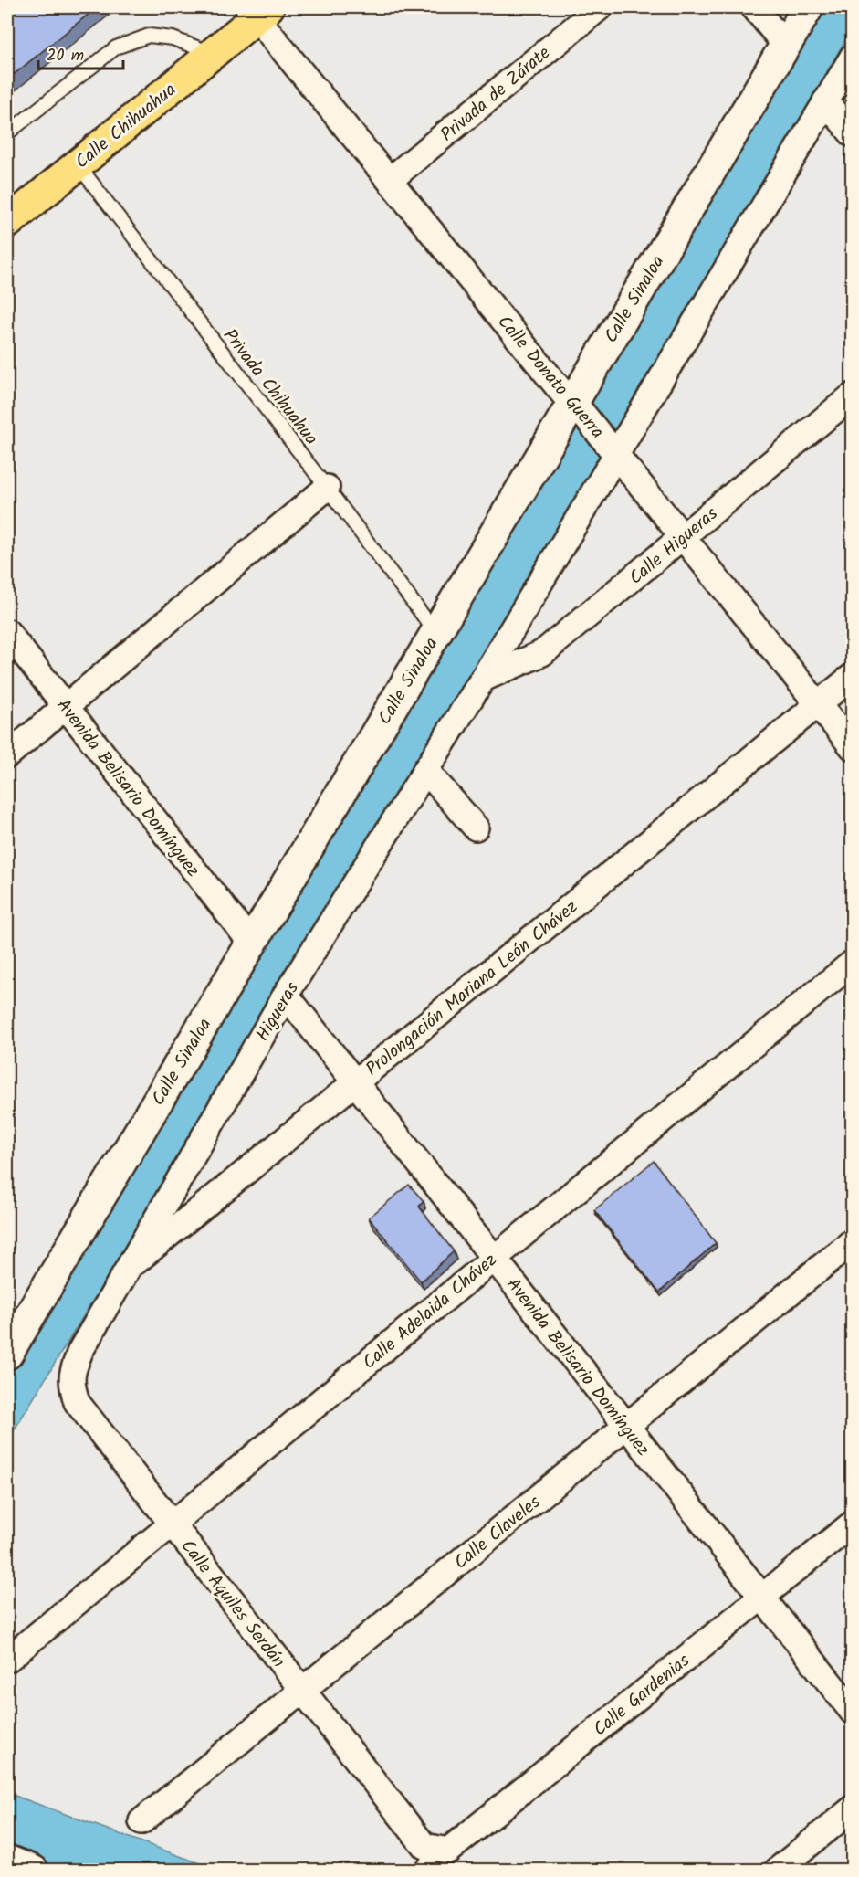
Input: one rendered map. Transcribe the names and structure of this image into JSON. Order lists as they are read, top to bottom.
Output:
{
  "streets": {
    "main road": ["Calle Chihuahua"],
    "street": [
      "Privada de Zárate",
      "Calle Sinaloa",
      "Calle Donato Guerra",
      "Calle Higueras",
      "Avenida Belisario Domínguez",
      "Prolongación Mariana León Chávez",
      "Higueras",
      "Calle Adelaida Chávez",
      "Calle Claveles",
      "Calle Aquiles Serdán",
      "Calle Gardenias"
    ],
    "lane": ["Privada Chihuahua"]
  },
  "crossings": [
    ["Privada de Zárate", "Calle Donato Guerra"],
    ["Calle Chihuahua", "Calle Donato Guerra"],
    ["Calle Chihuahua", "Privada Chihuahua"],
    ["Calle Sinaloa", "Calle Donato Guerra"],
    ["Calle Sinaloa", "Privada Chihuahua"],
    ["Calle Sinaloa", "Avenida Belisario Domínguez"],
    ["Calle Donato Guerra", "Calle Higueras"],
    ["Calle Donato Guerra", "Prolongación Mariana León Chávez"],
    ["Calle Donato Guerra", "Higueras"],
    ["Calle Higueras", "Higueras"],
    ["Avenida Belisario Domínguez", "Prolongación Mariana León Chávez"],
    ["Avenida Belisario Domínguez", "Higueras"],
    ["Avenida Belisario Domínguez", "Calle Adelaida Chávez"],
    ["Avenida Belisario Domínguez", "Calle Claveles"],
    ["Avenida Belisario Domínguez", "Calle Gardenias"],
    ["Prolongación Mariana León Chávez", "Higueras"],
    ["Higueras", "Calle Aquiles Serdán"],
    ["Calle Adelaida Chávez", "Calle Aquiles Serdán"],
    ["Calle Claveles", "Calle Aquiles Serdán"],
    ["Calle Aquiles Serdán", "Calle Gardenias"]
  ],
  "scale_bar": "20 m"
}
